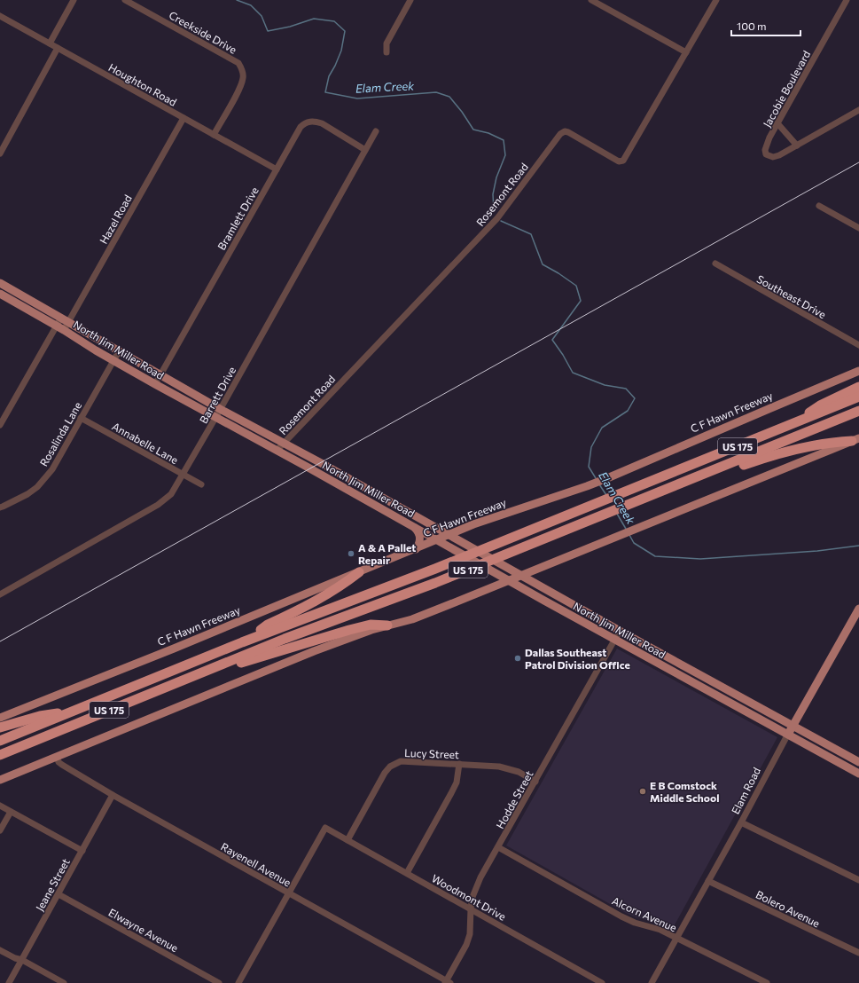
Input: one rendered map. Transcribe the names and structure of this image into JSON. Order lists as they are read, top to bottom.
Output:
{
  "streets": {
    "highway": ["US 175"],
    "main road": ["North Jim Miller Road", "C F Hawn Freeway", "Elam Road"],
    "street": [
      "Creekside Drive",
      "Houghton Road",
      "Jacobie Boulevard",
      "Rosemont Road",
      "Bramlett Drive",
      "Hazel Road",
      "Southeast Drive",
      "Barrett Drive",
      "Rosalinda Lane",
      "Annabelle Lane",
      "Lucy Street",
      "Hodde Street",
      "Rayenell Avenue",
      "Jeane Street",
      "Woodmont Drive",
      "Bolero Avenue",
      "Alcorn Avenue",
      "Elwayne Avenue"
    ]
  },
  "crossings": [
    ["Creekside Drive", "Houghton Road"],
    ["Houghton Road", "Bramlett Drive"],
    ["Houghton Road", "Hazel Road"],
    ["Rosemont Road", "North Jim Miller Road"],
    ["Bramlett Drive", "North Jim Miller Road"],
    ["Bramlett Drive", "Barrett Drive"],
    ["Hazel Road", "North Jim Miller Road"],
    ["North Jim Miller Road", "Barrett Drive"],
    ["North Jim Miller Road", "C F Hawn Freeway"],
    ["North Jim Miller Road", "Rosalinda Lane"],
    ["North Jim Miller Road", "Elam Road"],
    ["North Jim Miller Road", "Hodde Street"],
    ["Barrett Drive", "Annabelle Lane"],
    ["Rosalinda Lane", "Annabelle Lane"],
    ["Lucy Street", "Hodde Street"],
    ["Lucy Street", "Woodmont Drive"],
    ["Elam Road", "Bolero Avenue"],
    ["Elam Road", "Alcorn Avenue"],
    ["Hodde Street", "Rayenell Avenue"],
    ["Hodde Street", "Woodmont Drive"],
    ["Hodde Street", "Alcorn Avenue"],
    ["Rayenell Avenue", "Jeane Street"],
    ["Rayenell Avenue", "Woodmont Drive"],
    ["Jeane Street", "Elwayne Avenue"]
  ],
  "water": ["Elam Creek"],
  "places": ["A & A Pallet Repair", "Dallas Southeast Patrol Division Office", "E B Comstock Middle School"],
  "scale_bar": "100 m"
}
